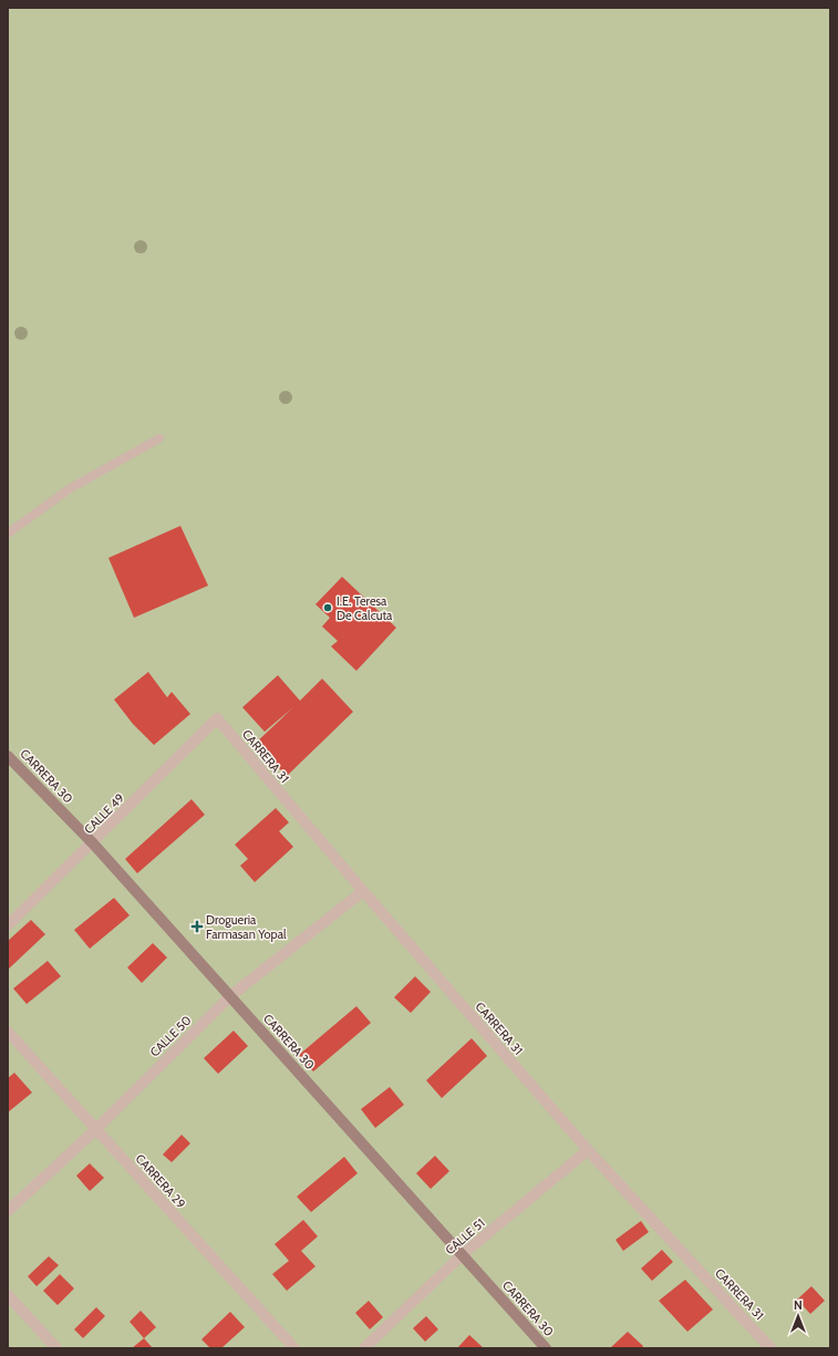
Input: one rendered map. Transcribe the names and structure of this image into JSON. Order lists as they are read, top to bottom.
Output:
{
  "streets": {
    "street": [
      "CARRERA 31",
      "CARRERA 30",
      "CALLE 49",
      "CALLE 50",
      "CARRERA 29",
      "CALLE 51"
    ]
  },
  "crossings": [
    ["CARRERA 31", "CALLE 49"],
    ["CARRERA 31", "CALLE 50"],
    ["CARRERA 31", "CALLE 51"],
    ["CARRERA 30", "CALLE 49"],
    ["CARRERA 30", "CALLE 50"],
    ["CARRERA 30", "CALLE 51"],
    ["CALLE 50", "CARRERA 29"]
  ],
  "places": {
    "other": ["I.E. Teresa De Calcuta"],
    "health": ["Drogueria Farmasan Yopal"]
  },
  "north": "top"
}
